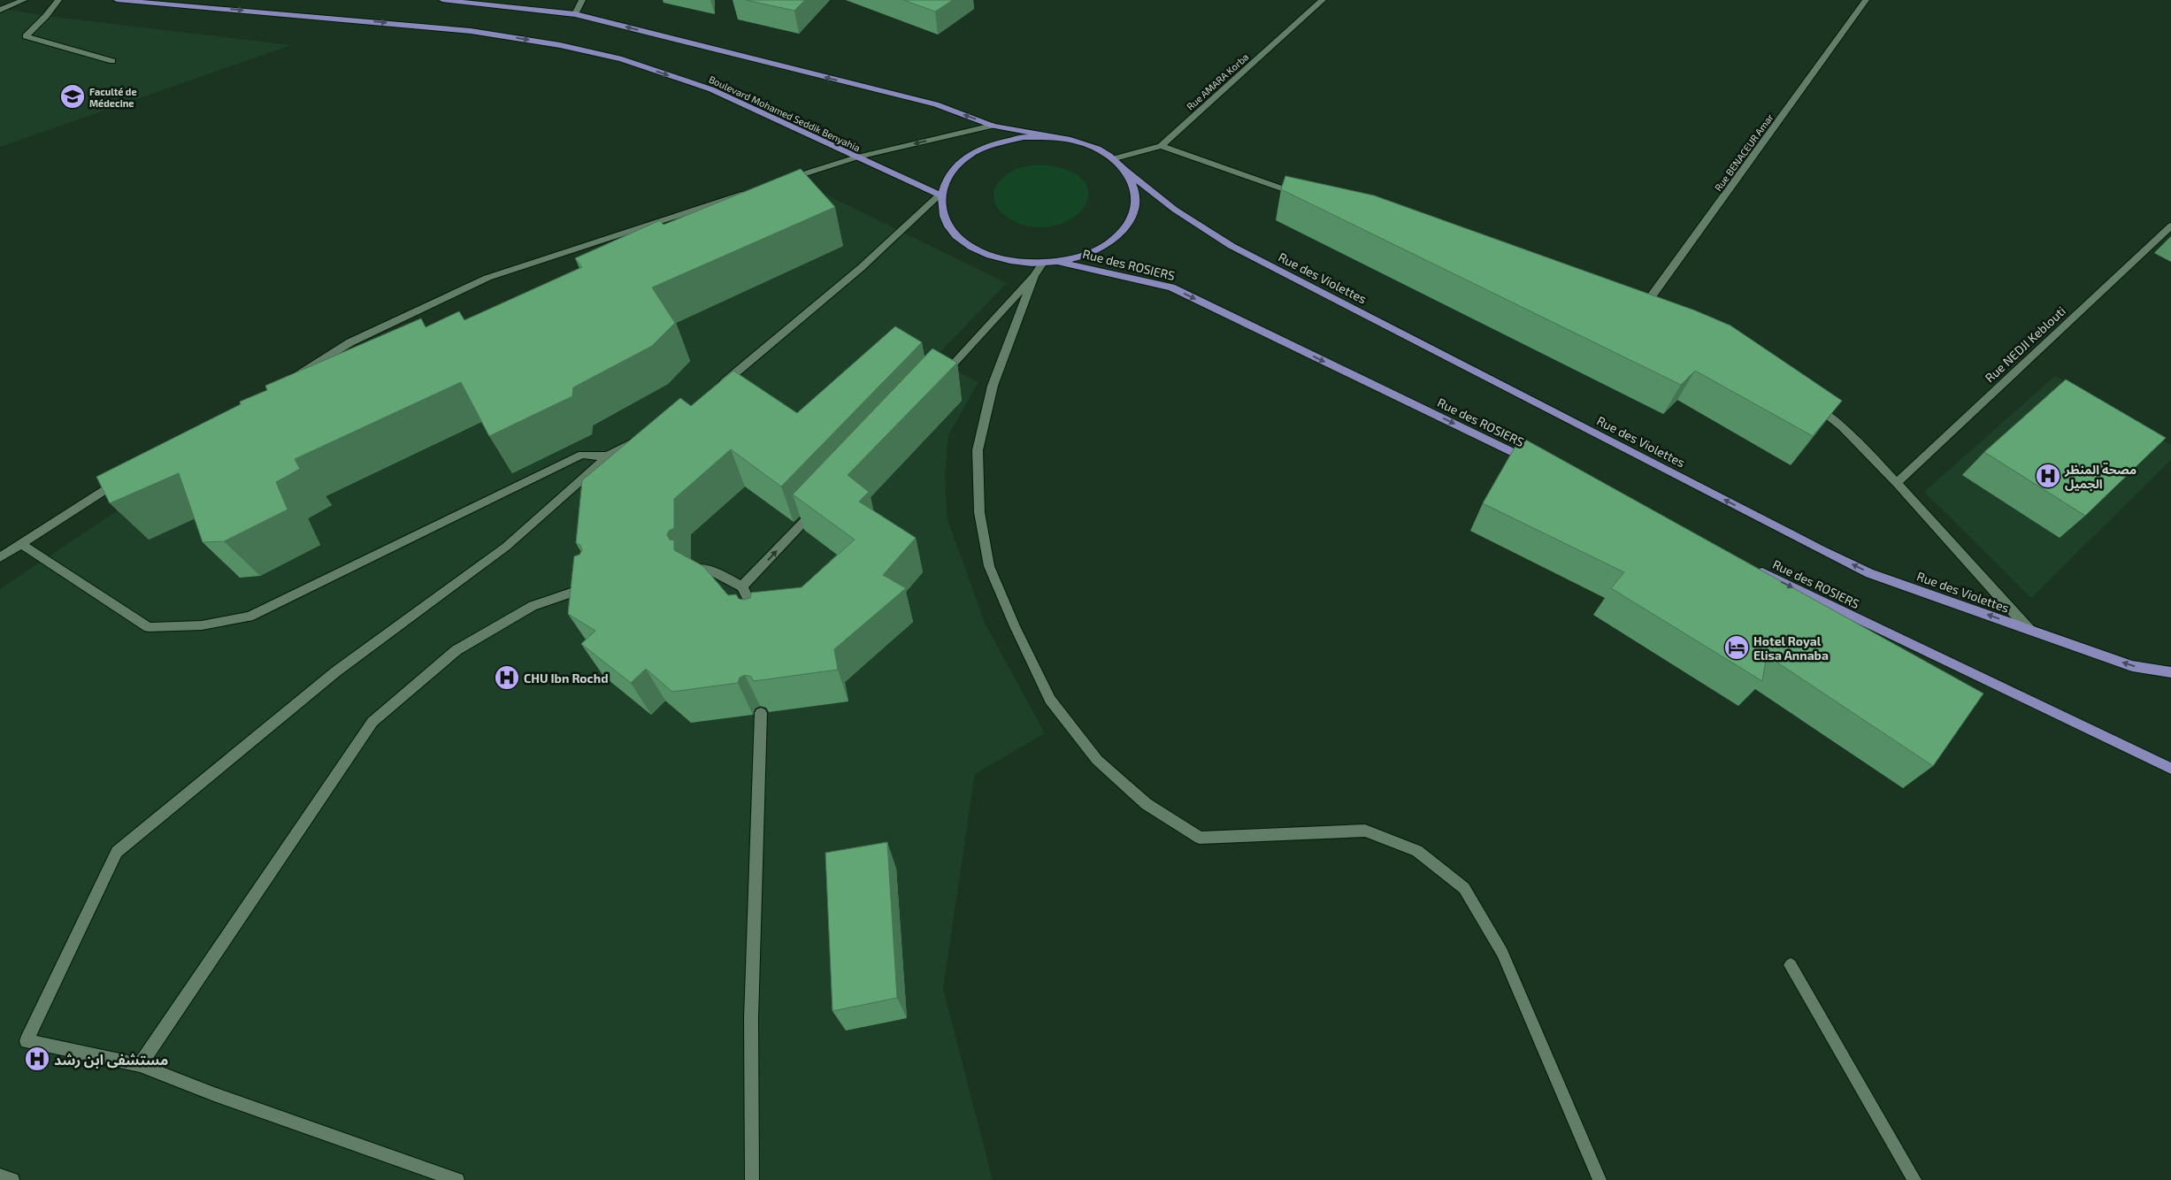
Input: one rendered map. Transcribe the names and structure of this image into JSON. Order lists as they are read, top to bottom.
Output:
{
  "streets": {
    "main road": ["Boulevard Mohamed Seddik Benyahia", "Rue des ROSIERS", "Rue des Violettes"],
    "street": ["Rue AMARA Korba", "Rue BENACEUR Amar", "Rue NEDJI Keblouti"]
  },
  "one_way": ["Rue des ROSIERS", "Rue des Violettes"],
  "places": {
    "school or university": ["Faculté de Médecine"],
    "hospital": ["مصحة المنظر الجميل", "CHU Ibn Rochd", "مستشفى ابن رشد"],
    "hotel": ["Hotel Royal Elisa Annaba"]
  }
}
